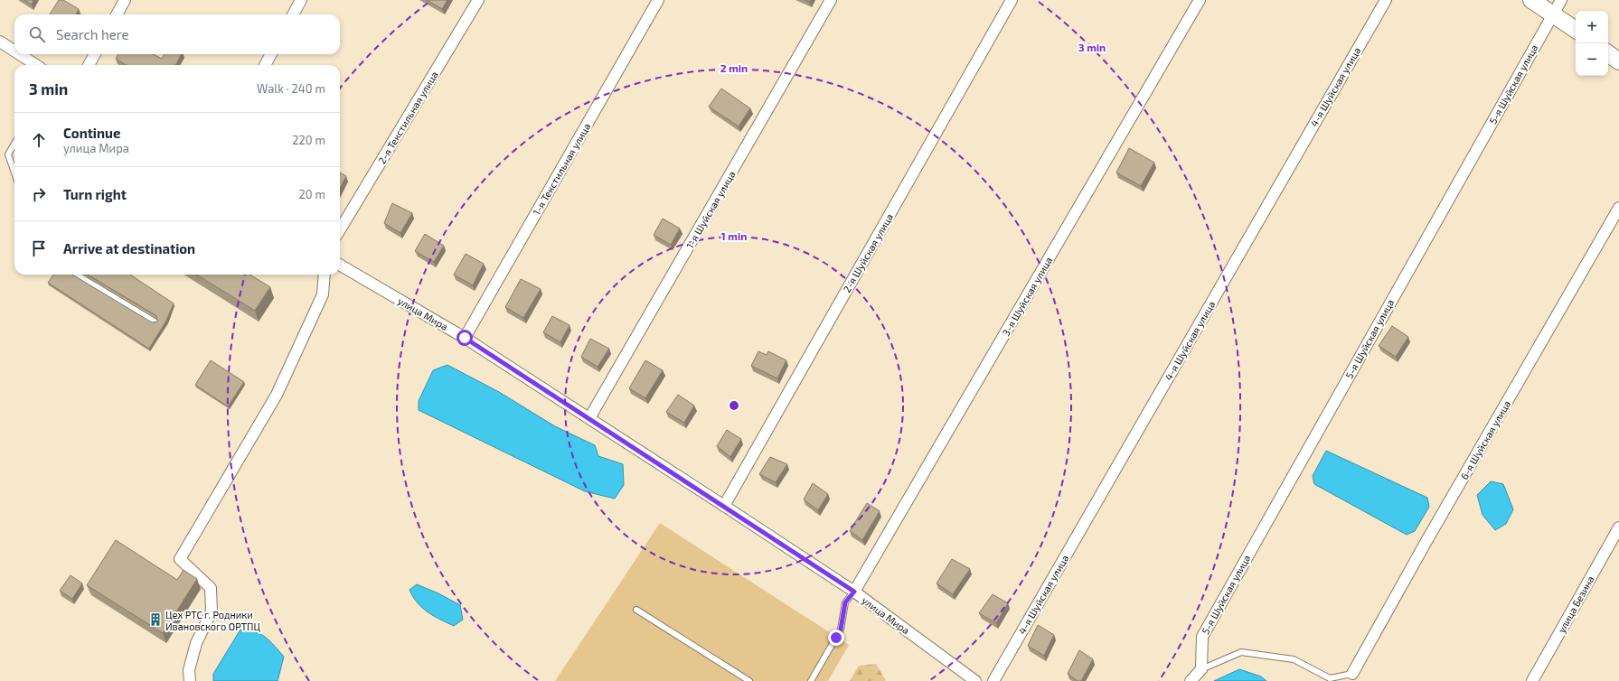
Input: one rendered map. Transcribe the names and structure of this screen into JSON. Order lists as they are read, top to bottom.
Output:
{
  "streets": {
    "street": [
      "5-я Шуйская улица",
      "4-я Шуйская улица",
      "2-я Текстильная улица",
      "1-я Текстильная улица",
      "1-я Шуйская улица",
      "2-я Шуйская улица",
      "3-я Шуйская улица",
      "улица Мира",
      "6-я Шуйская улица",
      "улица Безина"
    ]
  },
  "crossings": [
    ["1-я Текстильная улица", "улица Мира"],
    ["1-я Шуйская улица", "улица Мира"],
    ["2-я Шуйская улица", "улица Мира"],
    ["3-я Шуйская улица", "улица Мира"]
  ],
  "places": {
    "building": ["Цех РТС г. Родники Ивановского ОРТПЦ"]
  },
  "page": {
    "map_buttons": ["+", "−"],
    "search": "Search here",
    "heading": ["3 min", "Walk · 240 m"],
    "list": [
      ["Continue", "улица Мира", "220 m"],
      ["Turn right", "20 m"],
      "Arrive at destination"
    ]
  },
  "rings": ["3 min", "2 min", "1 min"]
}
